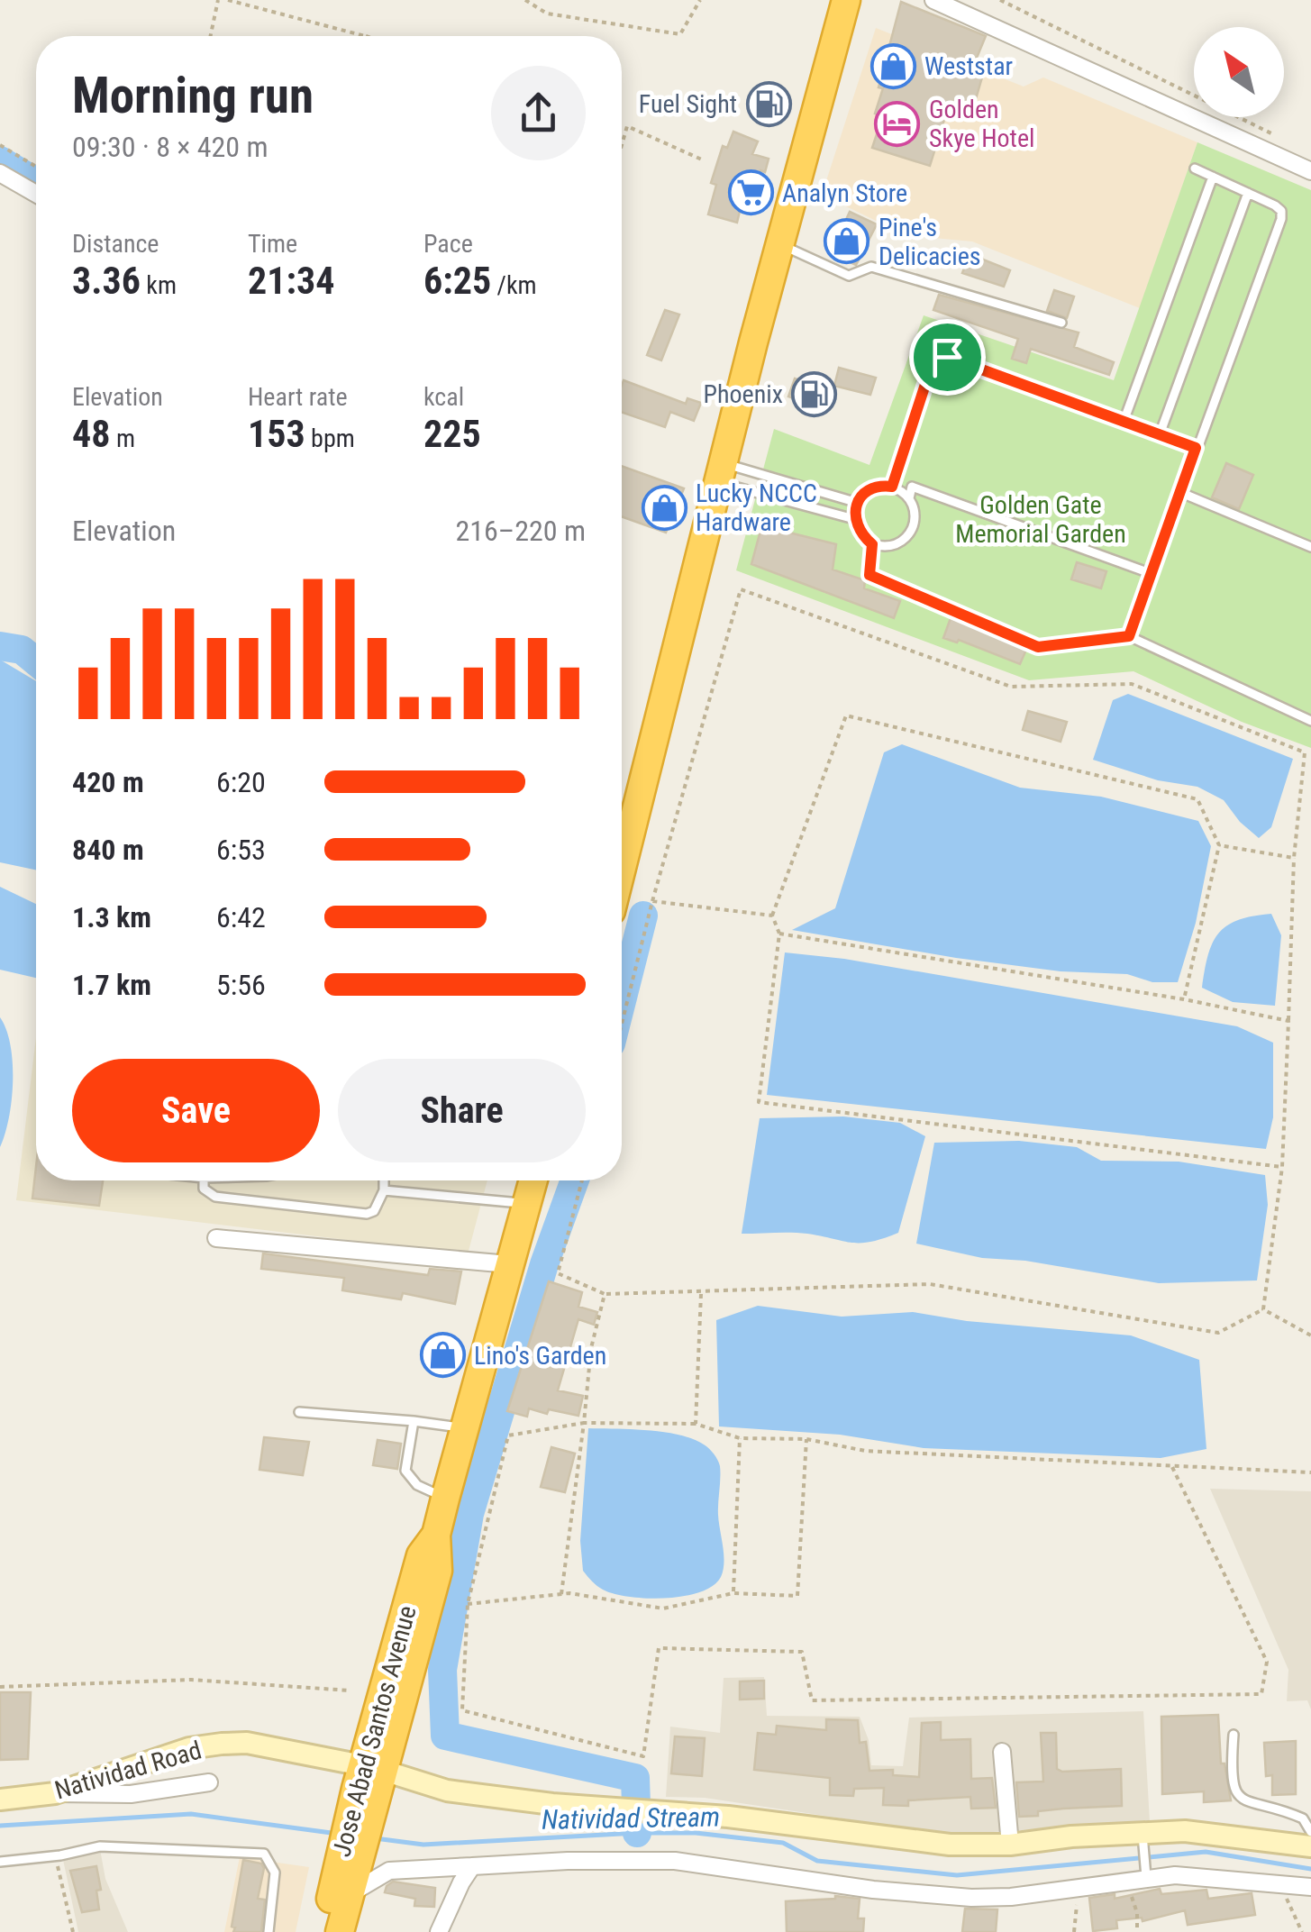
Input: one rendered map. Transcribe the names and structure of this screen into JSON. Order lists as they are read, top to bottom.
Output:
{
  "streets": {
    "highway": ["Jose Abad Santos Avenue"],
    "street": ["Natividad Road"]
  },
  "crossings": [
    ["Jose Abad Santos Avenue", "Natividad Road"]
  ],
  "water": ["Natividad Stream"],
  "parks": ["Golden Gate Memorial Garden"],
  "places": {
    "shop": [
      "Weststar",
      "Pine's Delicacies",
      "Lucky NCCC Hardware",
      "Lino's Garden"
    ],
    "fuel station": ["Fuel Sight", "Phoenix"],
    "hotel": ["Golden Skye Hotel"],
    "supermarket": ["Analyn Store"]
  },
  "north": "top left",
  "page": {
    "heading": ["Morning run", "09:30 · 8 × 420 m"],
    "stats": [
      ["Distance", "3.36 km"],
      ["Time", "21:34"],
      ["Pace", "6:25 /km"],
      ["Elevation", "48 m"],
      ["Heart rate", "153 bpm"],
      ["kcal", "225"]
    ],
    "chart": ["Elevation", "216–220 m"],
    "list": [
      {
        "name": "420 m",
        "note": "6:20"
      },
      {
        "name": "840 m",
        "note": "6:53"
      },
      {
        "name": "1.3 km",
        "note": "6:42"
      },
      {
        "name": "1.7 km",
        "note": "5:56"
      }
    ],
    "buttons": ["Save", "Share"]
  }
}
